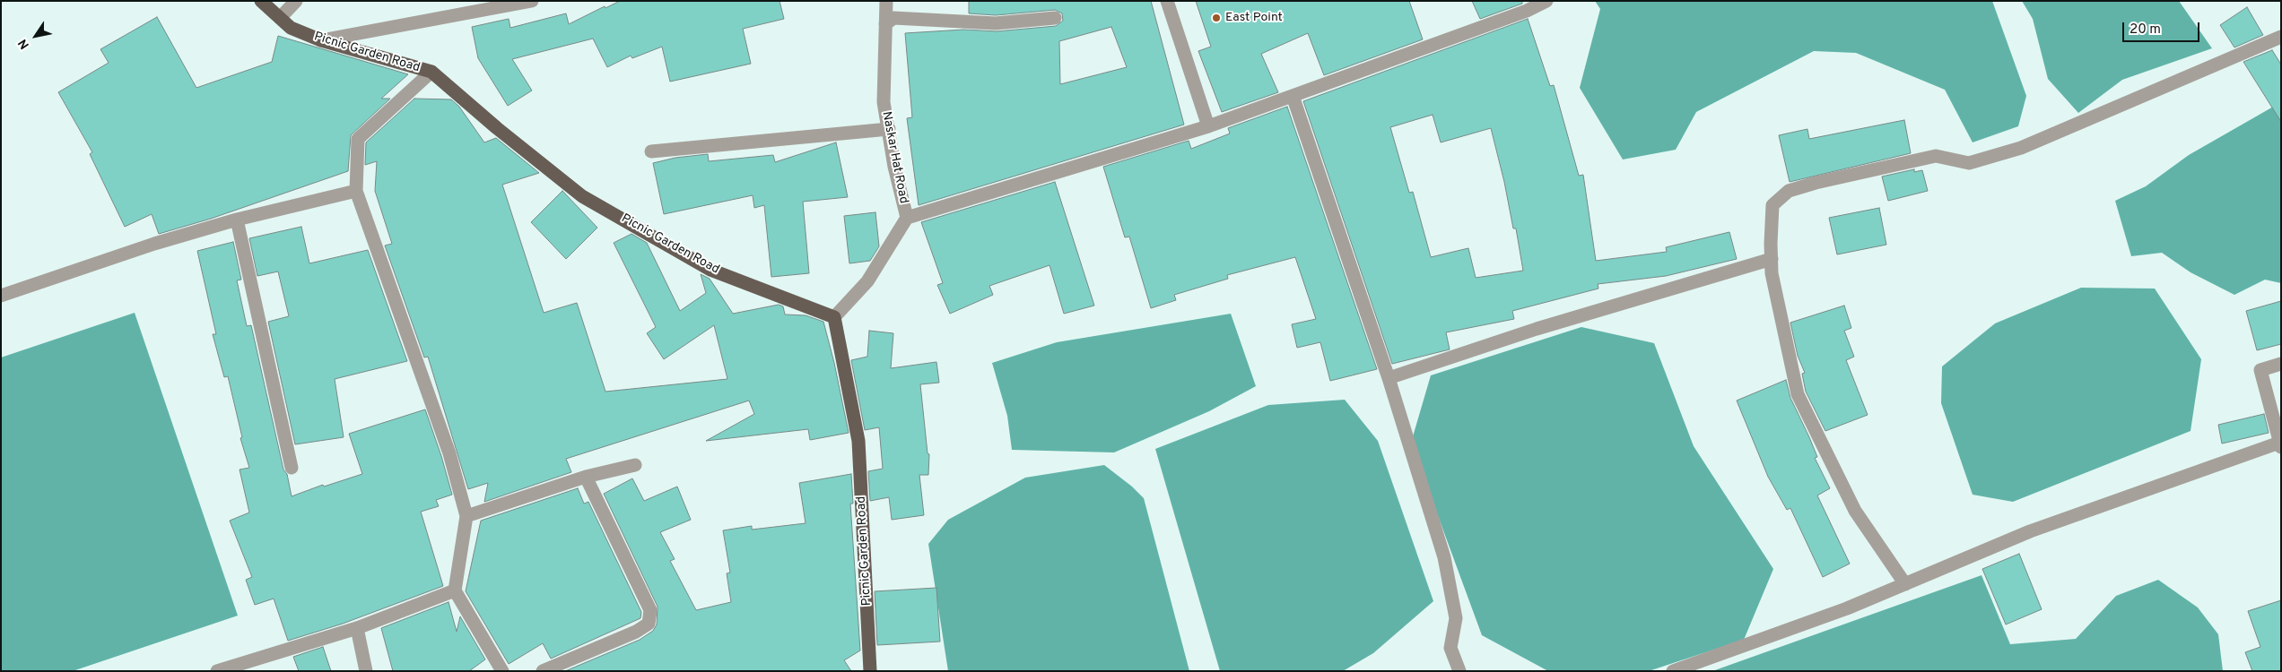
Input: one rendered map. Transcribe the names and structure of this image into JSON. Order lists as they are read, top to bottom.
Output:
{
  "streets": {
    "main road": ["Picnic Garden Road"],
    "street": ["Naskar Hat Road"]
  },
  "crossings": [
    ["Picnic Garden Road", "Naskar Hat Road"]
  ],
  "places": ["East Point"],
  "scale_bar": "20 m",
  "north": "bottom left"
}
